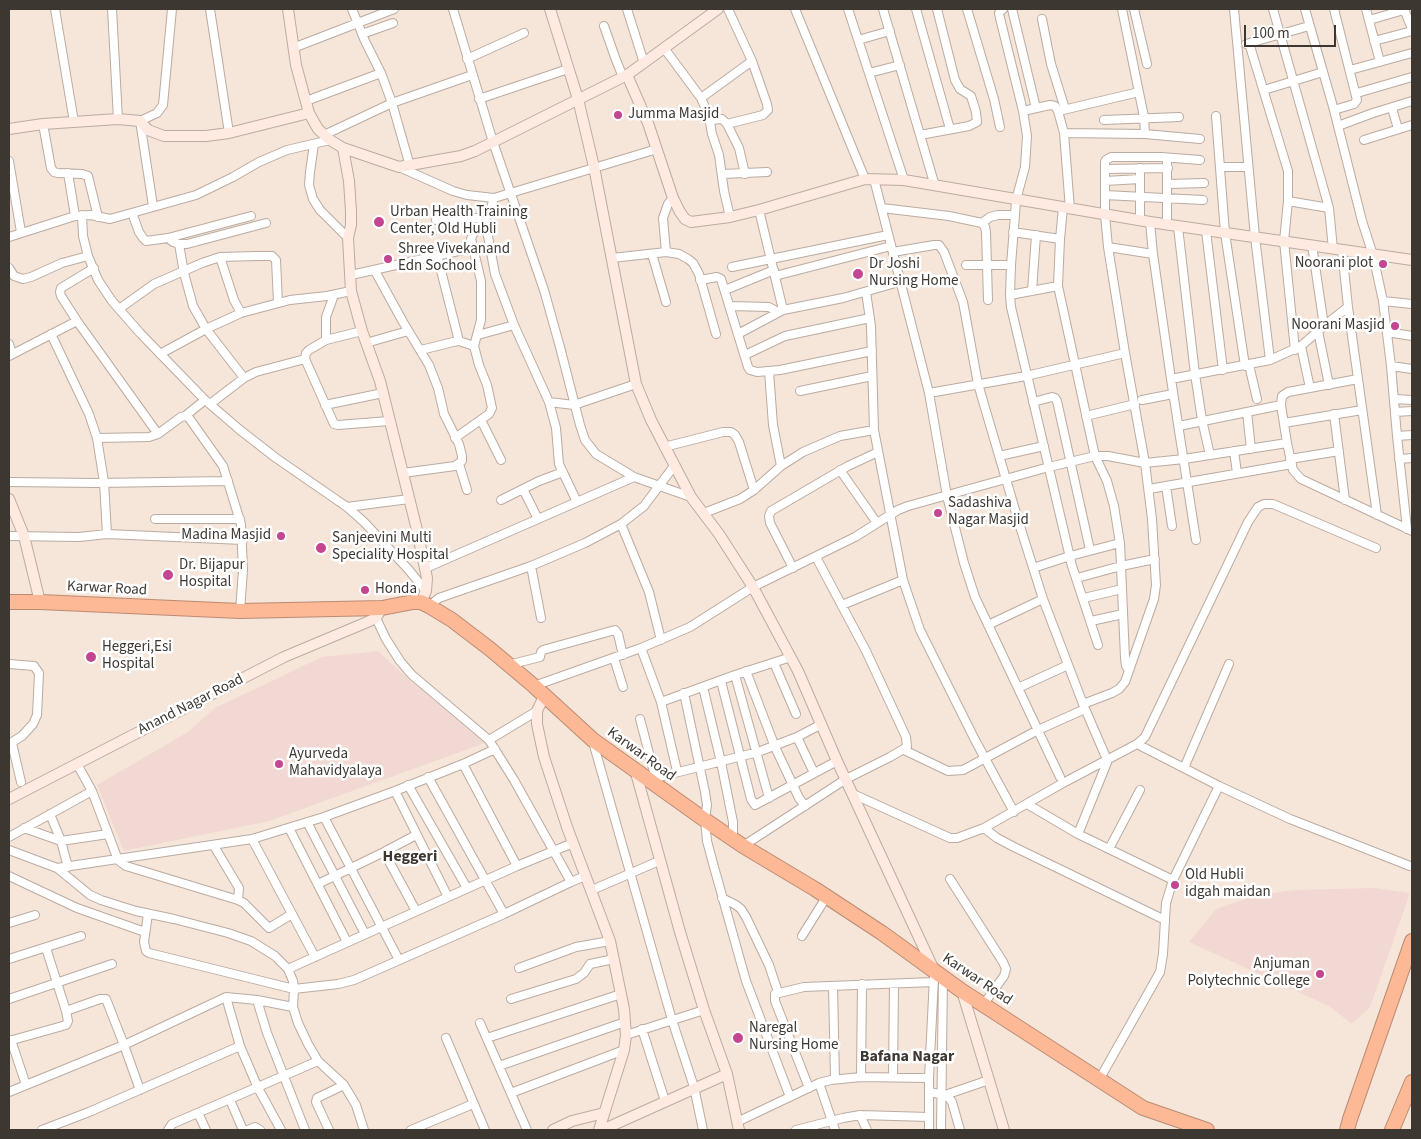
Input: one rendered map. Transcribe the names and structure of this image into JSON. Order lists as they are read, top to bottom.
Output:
{
  "streets": {
    "highway": ["Karwar Road"],
    "street": ["Anand Nagar Road"]
  },
  "crossings": [
    ["Karwar Road", "Anand Nagar Road"]
  ],
  "districts": ["Heggeri", "Bafana Nagar"],
  "places": [
    "Jumma Masjid",
    "Urban Health Training Center, Old Hubli",
    "Shree Vivekanand Edn Sochool",
    "Noorani plot",
    "Dr Joshi Nursing Home",
    "Noorani Masjid",
    "Sadashiva Nagar Masjid",
    "Madina Masjid",
    "Sanjeevini Multi Speciality Hospital",
    "Dr. Bijapur Hospital",
    "Honda",
    "Heggeri,Esi Hospital",
    "Ayurveda Mahavidyalaya",
    "Old Hubli idgah maidan",
    "Anjuman Polytechnic College",
    "Naregal Nursing Home"
  ],
  "scale_bar": "100 m"
}
